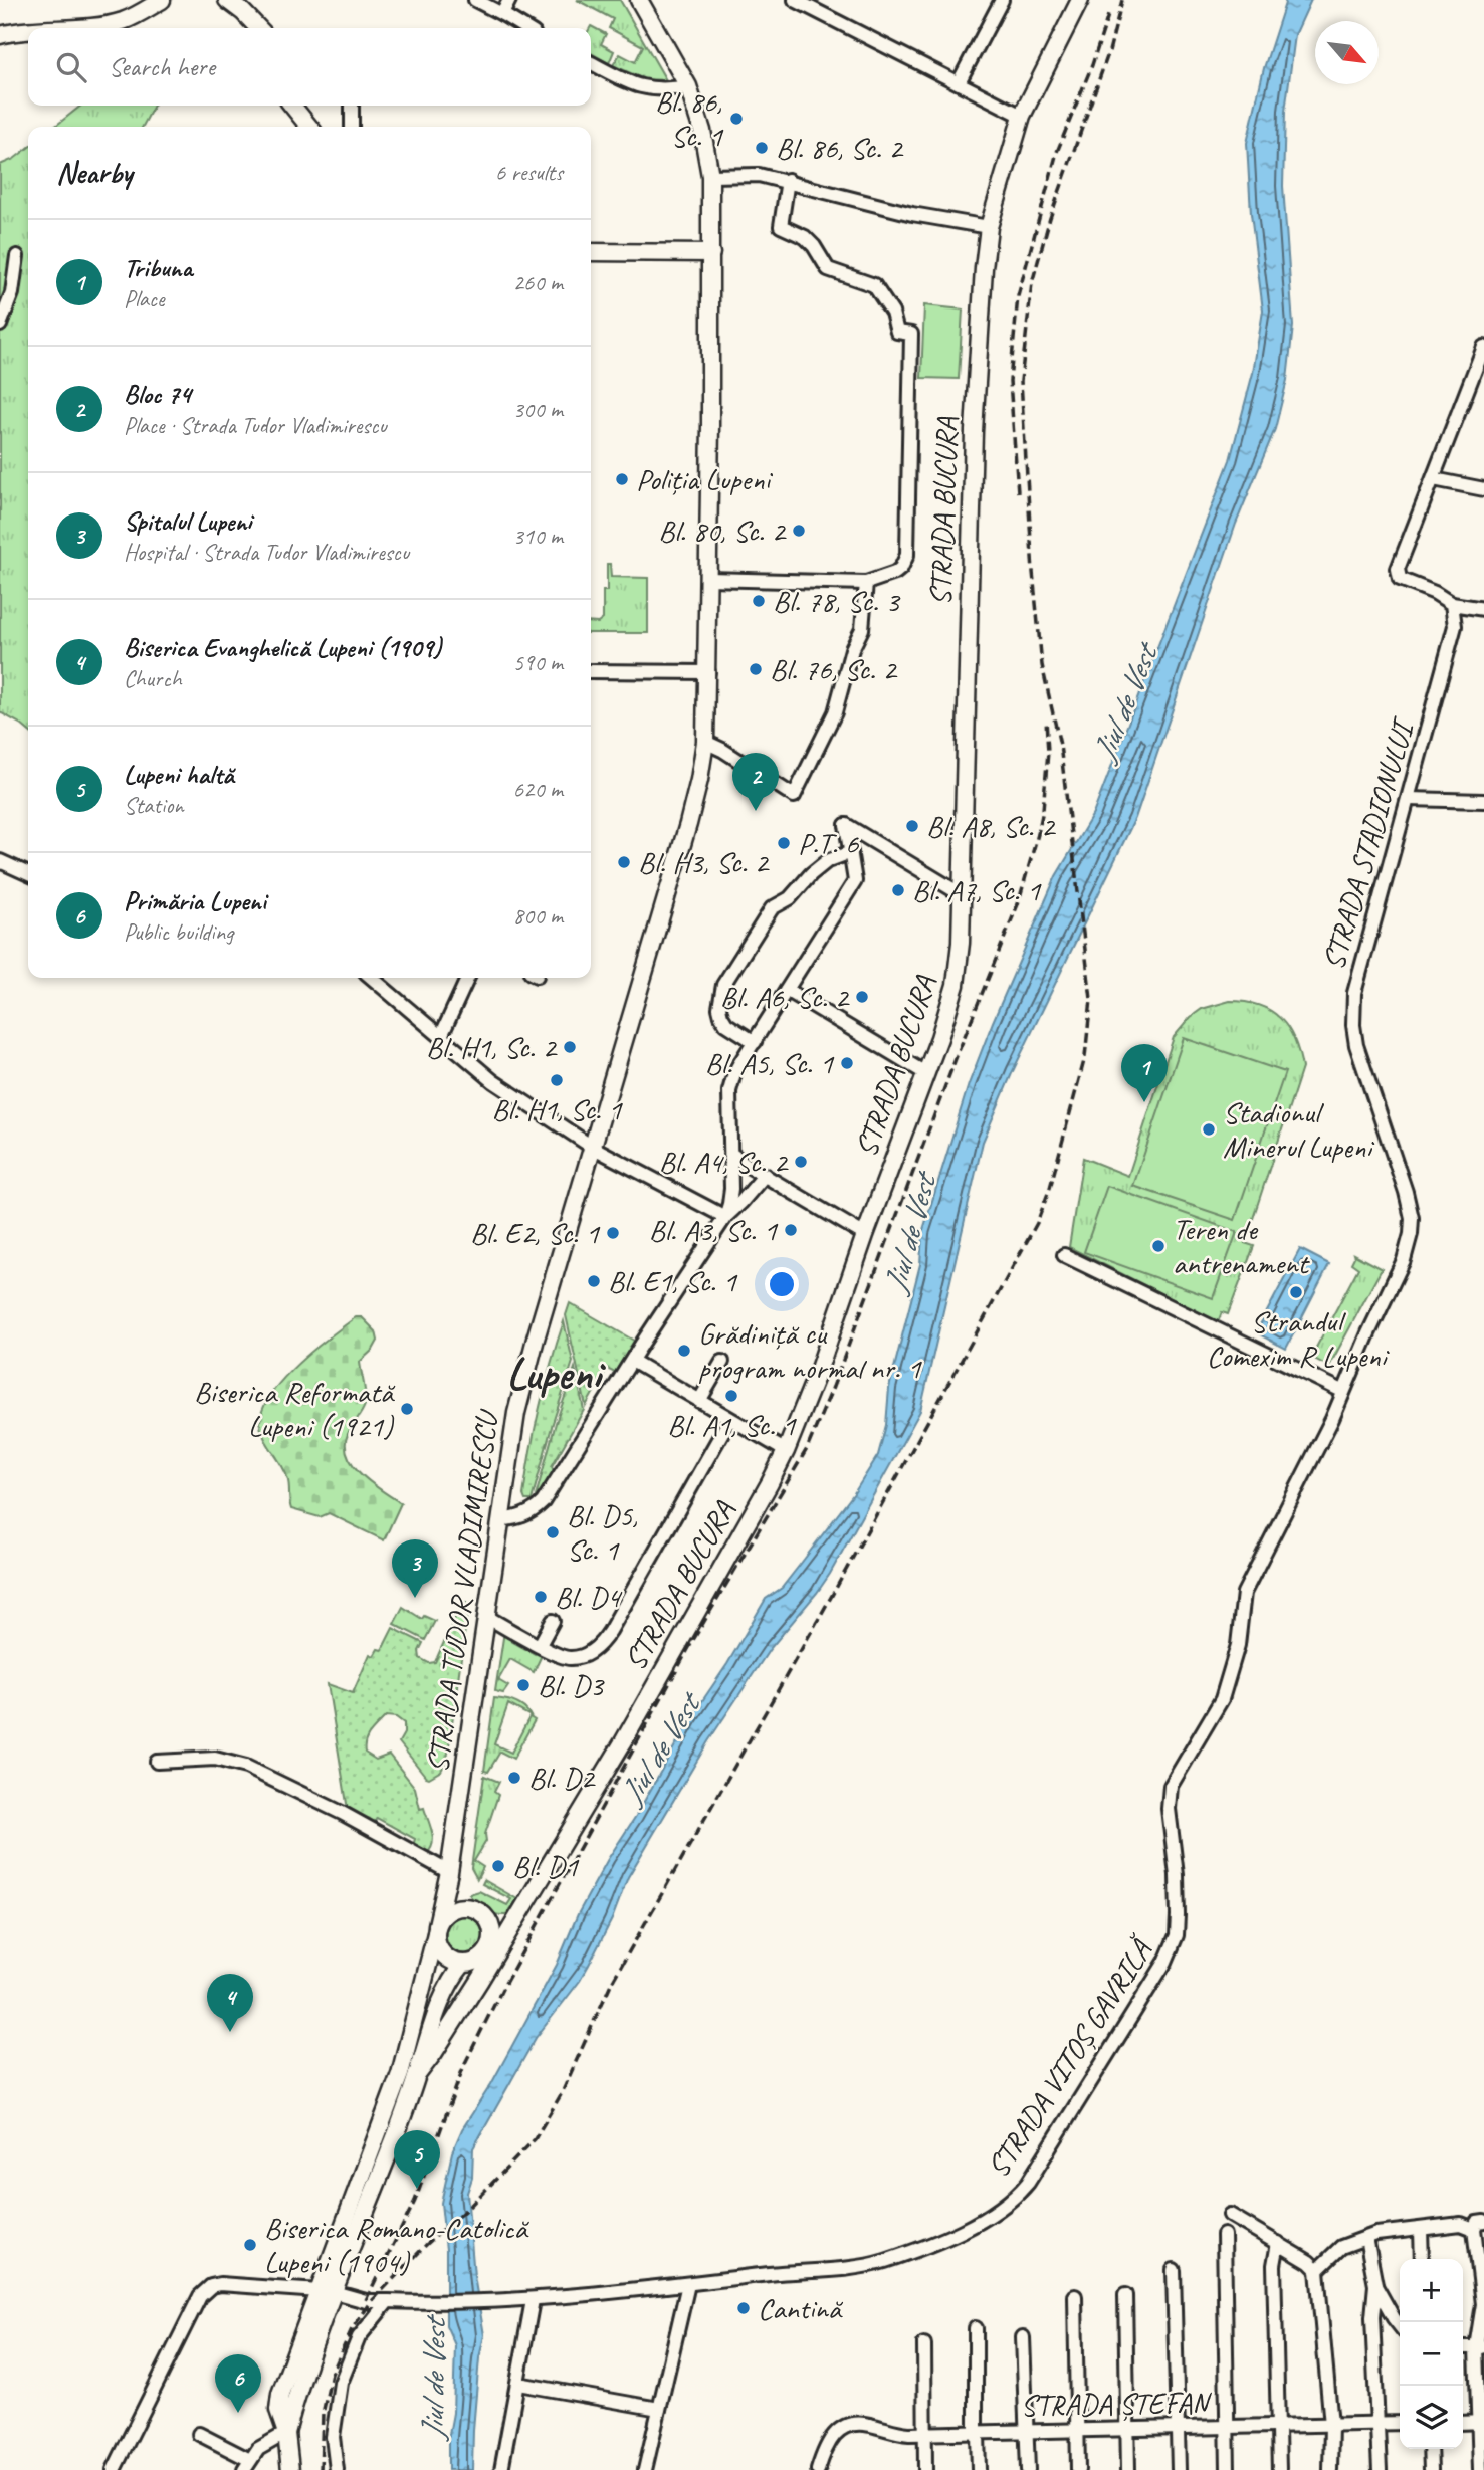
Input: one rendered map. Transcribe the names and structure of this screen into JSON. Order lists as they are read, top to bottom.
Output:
{
  "streets": {
    "main road": ["STRADA BUCURA", "STRADA TUDOR VLADIMIRESCU"],
    "street": ["STRADA STADIONULUI", "STRADA VITOȘ GAVRILĂ", "STRADA ȘTEFAN"]
  },
  "crossings": [
    ["STRADA STADIONULUI", "STRADA VITOȘ GAVRILĂ"],
    ["STRADA TUDOR VLADIMIRESCU", "STRADA VITOȘ GAVRILĂ"]
  ],
  "districts": ["Lupeni"],
  "water": ["Jiul de Vest"],
  "places": [
    "Bl. 86, Sc. 1",
    "Bl. 86, Sc. 2",
    "Poliția Lupeni",
    "Bl. 80, Sc. 2",
    "Bl. 78, Sc. 3",
    "Bl. 76, Sc. 2",
    "Bl. A8, Sc. 2",
    "P.T. 6",
    "Bl. H3, Sc. 2",
    "Bl. A7, Sc. 1",
    "Bl. A6, Sc. 2",
    "Bl. H1, Sc. 2",
    "Bl. A5, Sc. 1",
    "Bl. H1, Sc. 1",
    "Stadionul Minerul Lupeni",
    "Bl. A4, Sc. 2",
    "Bl. A3, Sc. 1",
    "Bl. E2, Sc. 1",
    "Teren de antrenament",
    "Bl. E1, Sc. 1",
    "Strandul Comexim R Lupeni",
    "Grădiniță cu program normal nr. 1",
    "Bl. A1, Sc. 1",
    "Biserica Reformată Lupeni (1921)",
    "Bl. D5, Sc. 1",
    "Bl. D4",
    "Bl. D3",
    "Bl. D2",
    "Bl. D1",
    "Biserica Romano-Catolică Lupeni (1904)",
    "Cantină"
  ],
  "north": "bottom right",
  "page": {
    "search": "Search here",
    "heading": ["Nearby", "6 results"],
    "list": [
      {
        "mark": "1",
        "name": "Tribuna",
        "note": "Place",
        "value": "260 m"
      },
      {
        "mark": "2",
        "name": "Bloc 74",
        "note": "Place · Strada Tudor Vladimirescu",
        "value": "300 m"
      },
      {
        "mark": "3",
        "name": "Spitalul Lupeni",
        "note": "Hospital · Strada Tudor Vladimirescu",
        "value": "310 m"
      },
      {
        "mark": "4",
        "name": "Biserica Evanghelică Lupeni (1909)",
        "note": "Church",
        "value": "590 m"
      },
      {
        "mark": "5",
        "name": "Lupeni haltă",
        "note": "Station",
        "value": "620 m"
      },
      {
        "mark": "6",
        "name": "Primăria Lupeni",
        "note": "Public building",
        "value": "800 m"
      }
    ],
    "pins": [
      "2",
      "1",
      "3",
      "4",
      "5",
      "6"
    ],
    "map_buttons": ["+", "−"]
  }
}
